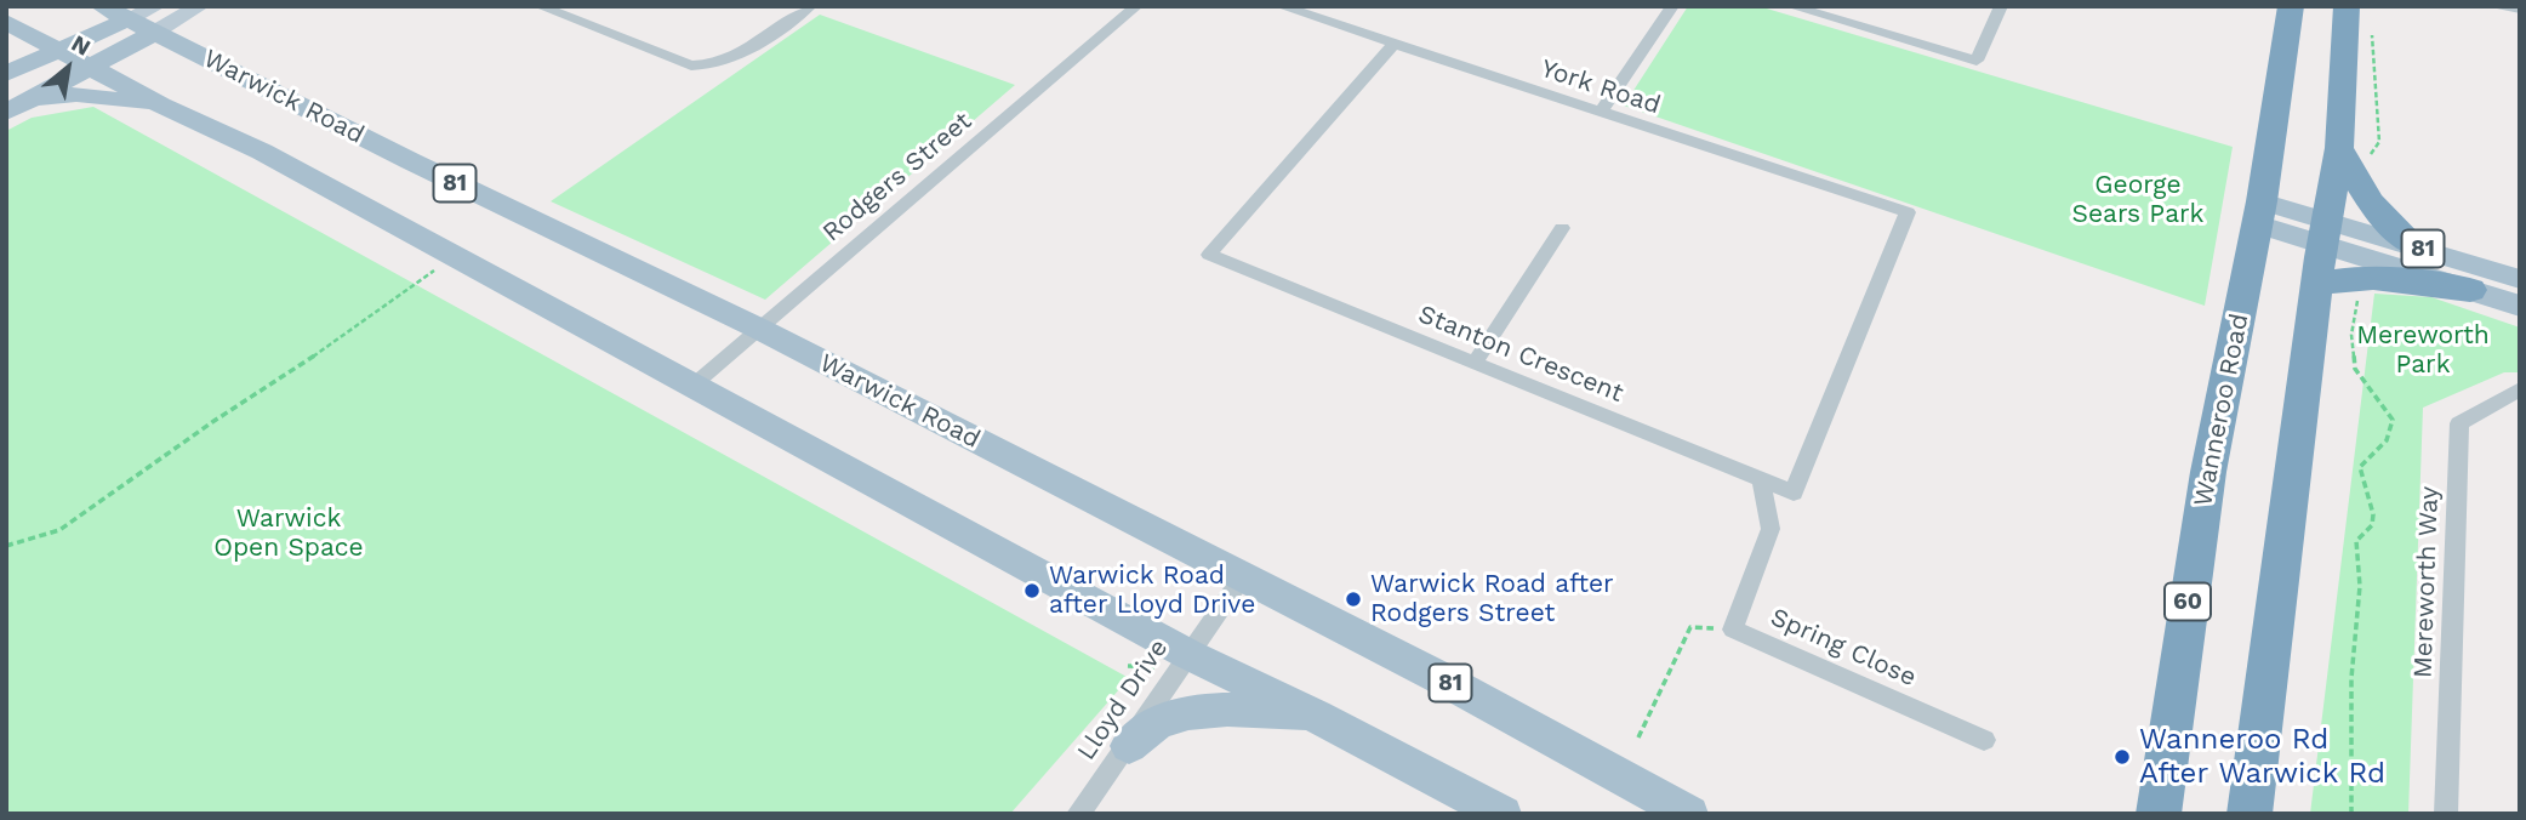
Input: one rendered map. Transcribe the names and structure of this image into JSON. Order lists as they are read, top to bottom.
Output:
{
  "streets": {
    "highway": ["Wanneroo Road", "60"],
    "main road": ["Warwick Road", "81"],
    "street": [
      "York Road",
      "Rodgers Street",
      "Stanton Crescent",
      "Mereworth Way",
      "Spring Close",
      "Lloyd Drive"
    ]
  },
  "crossings": [
    ["York Road", "Stanton Crescent"],
    ["Warwick Road", "Rodgers Street"],
    ["Warwick Road", "Lloyd Drive"],
    ["Rodgers Street", "81"],
    ["81", "Wanneroo Road"],
    ["81", "Lloyd Drive"],
    ["Stanton Crescent", "Spring Close"]
  ],
  "parks": ["George Sears Park", "Mereworth Park", "Warwick Open Space"],
  "places": ["Warwick Road after Lloyd Drive", "Warwick Road after Rodgers Street", "Wanneroo Rd After Warwick Rd"],
  "north": "top right"
}
